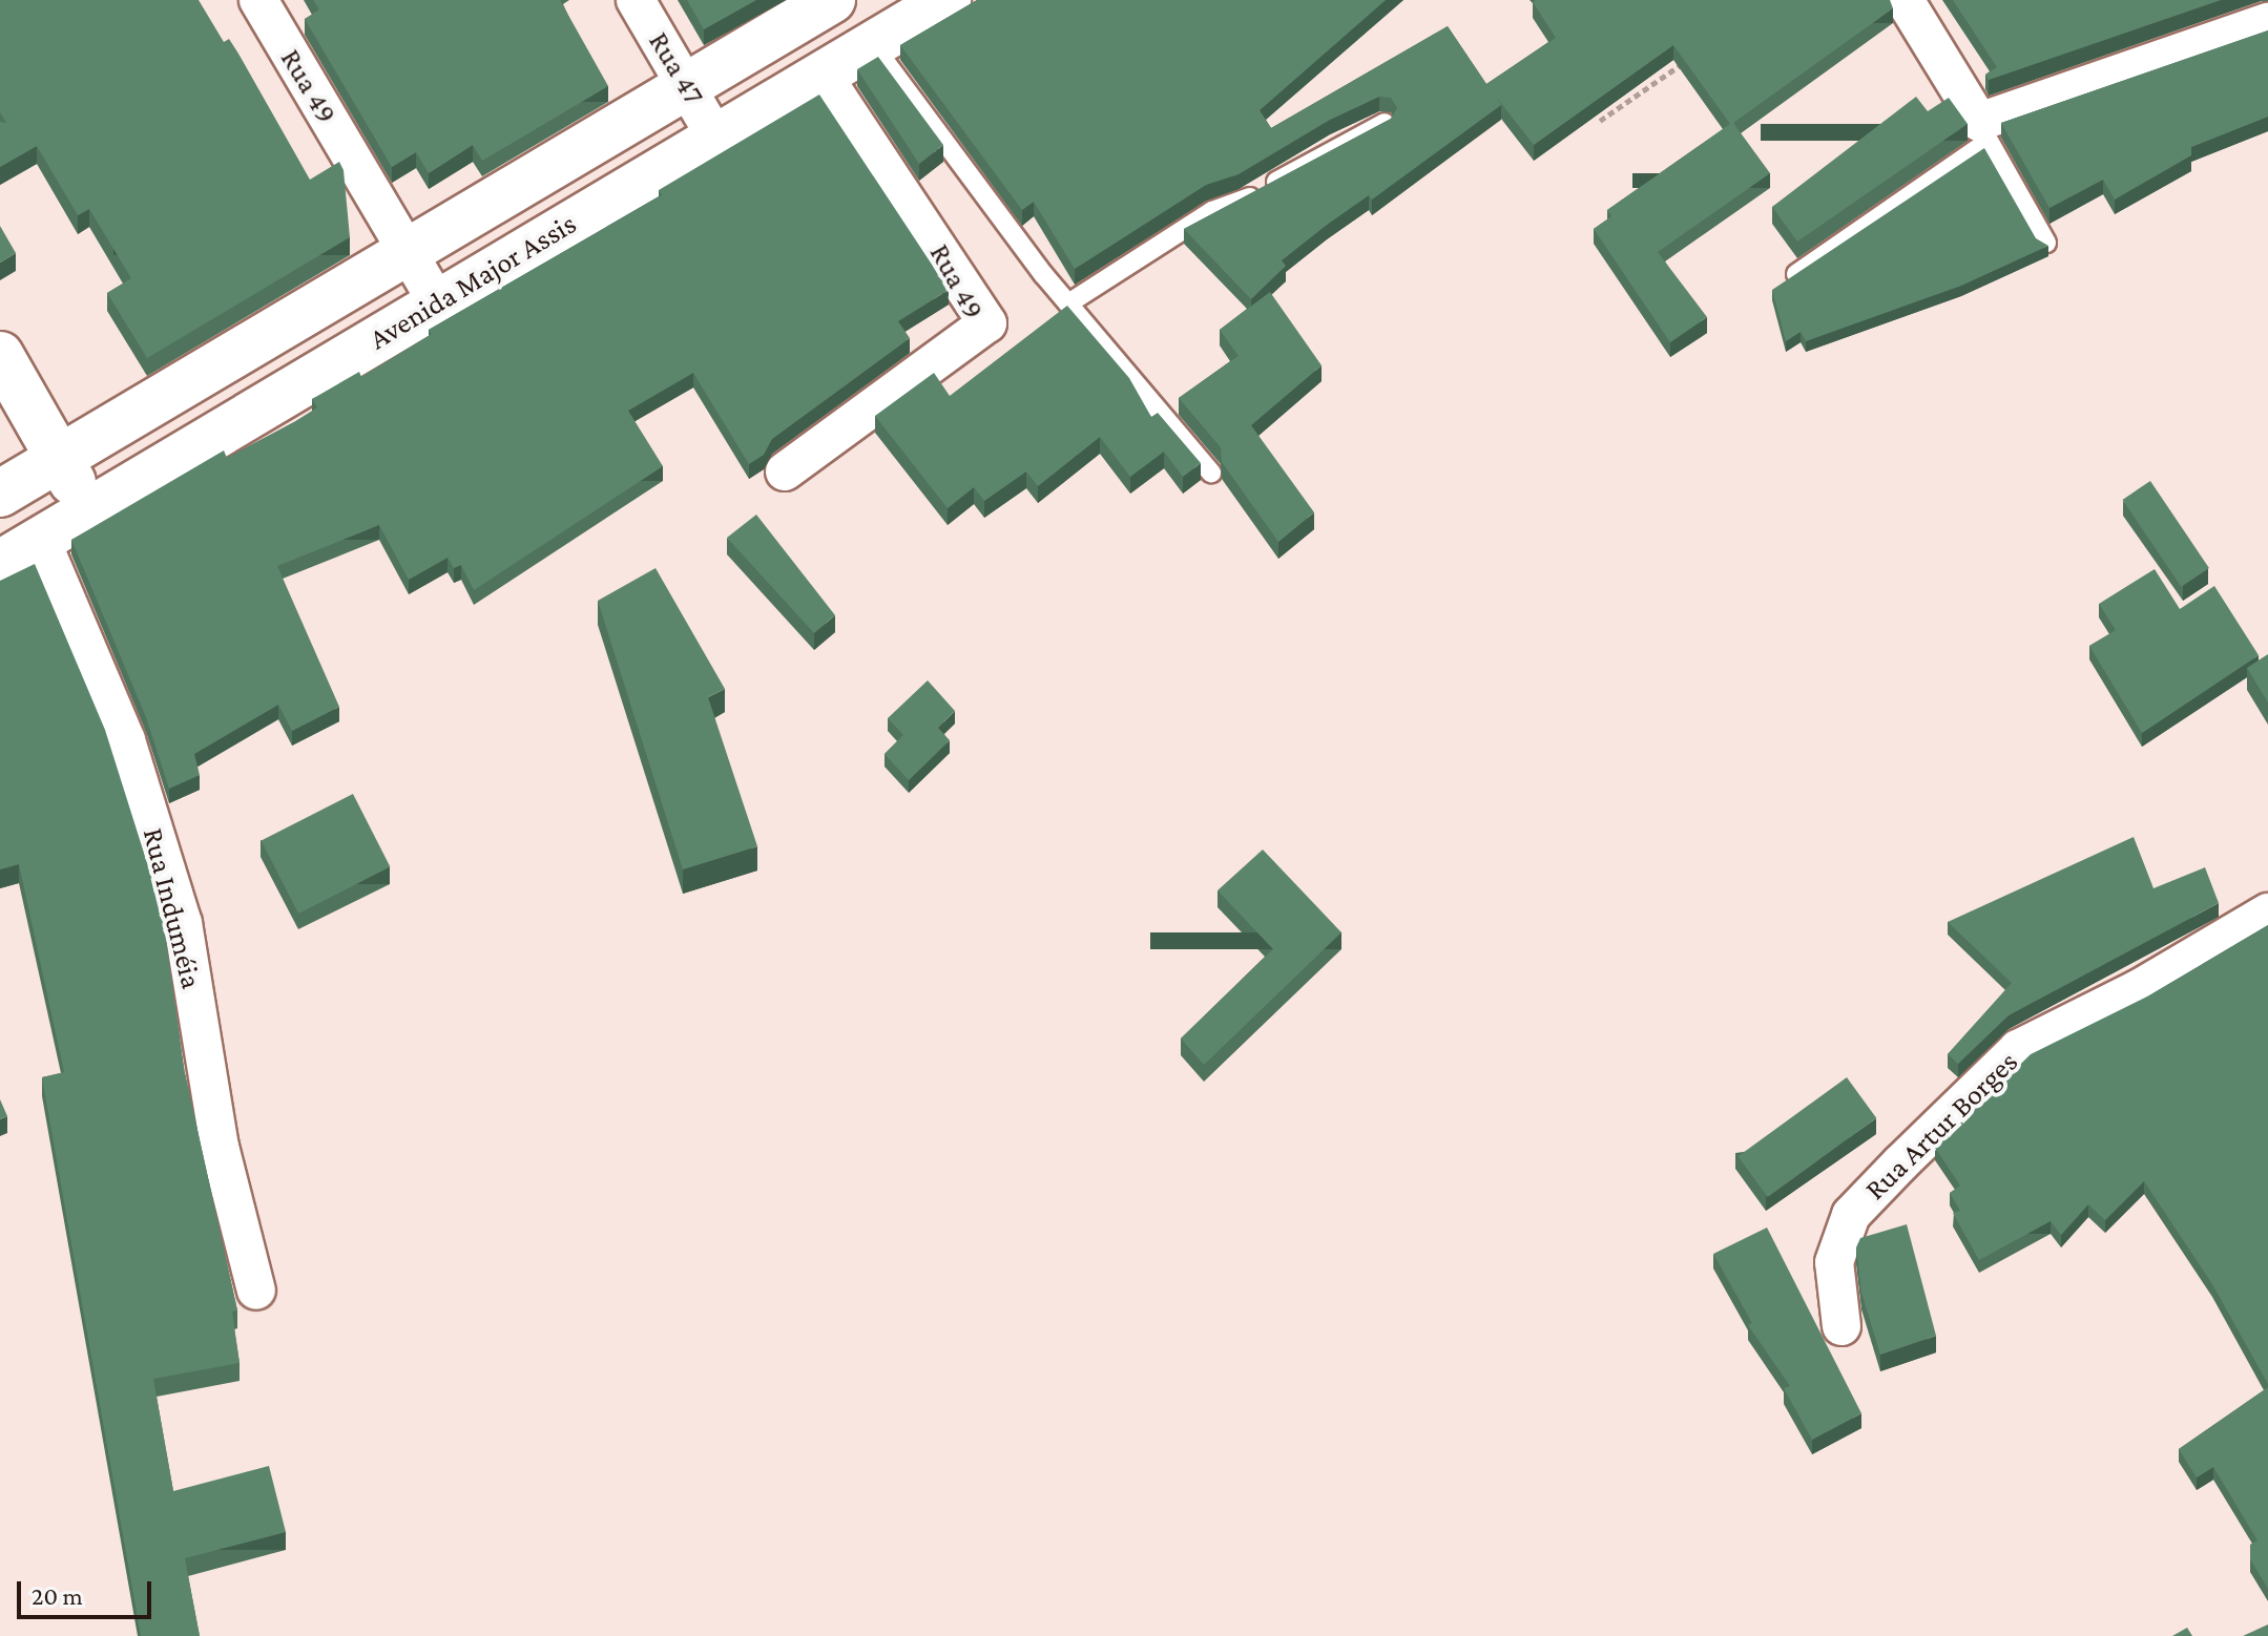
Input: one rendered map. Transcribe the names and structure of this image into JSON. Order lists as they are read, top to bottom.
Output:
{
  "streets": {
    "street": [
      "Rua 47",
      "Rua 49",
      "Avenida Major Assis",
      "Rua Induméia",
      "Rua Artur Borges"
    ]
  },
  "crossings": [
    ["Rua 47", "Avenida Major Assis"],
    ["Rua 49", "Avenida Major Assis"],
    ["Avenida Major Assis", "Rua Induméia"]
  ],
  "scale_bar": "20 m"
}
